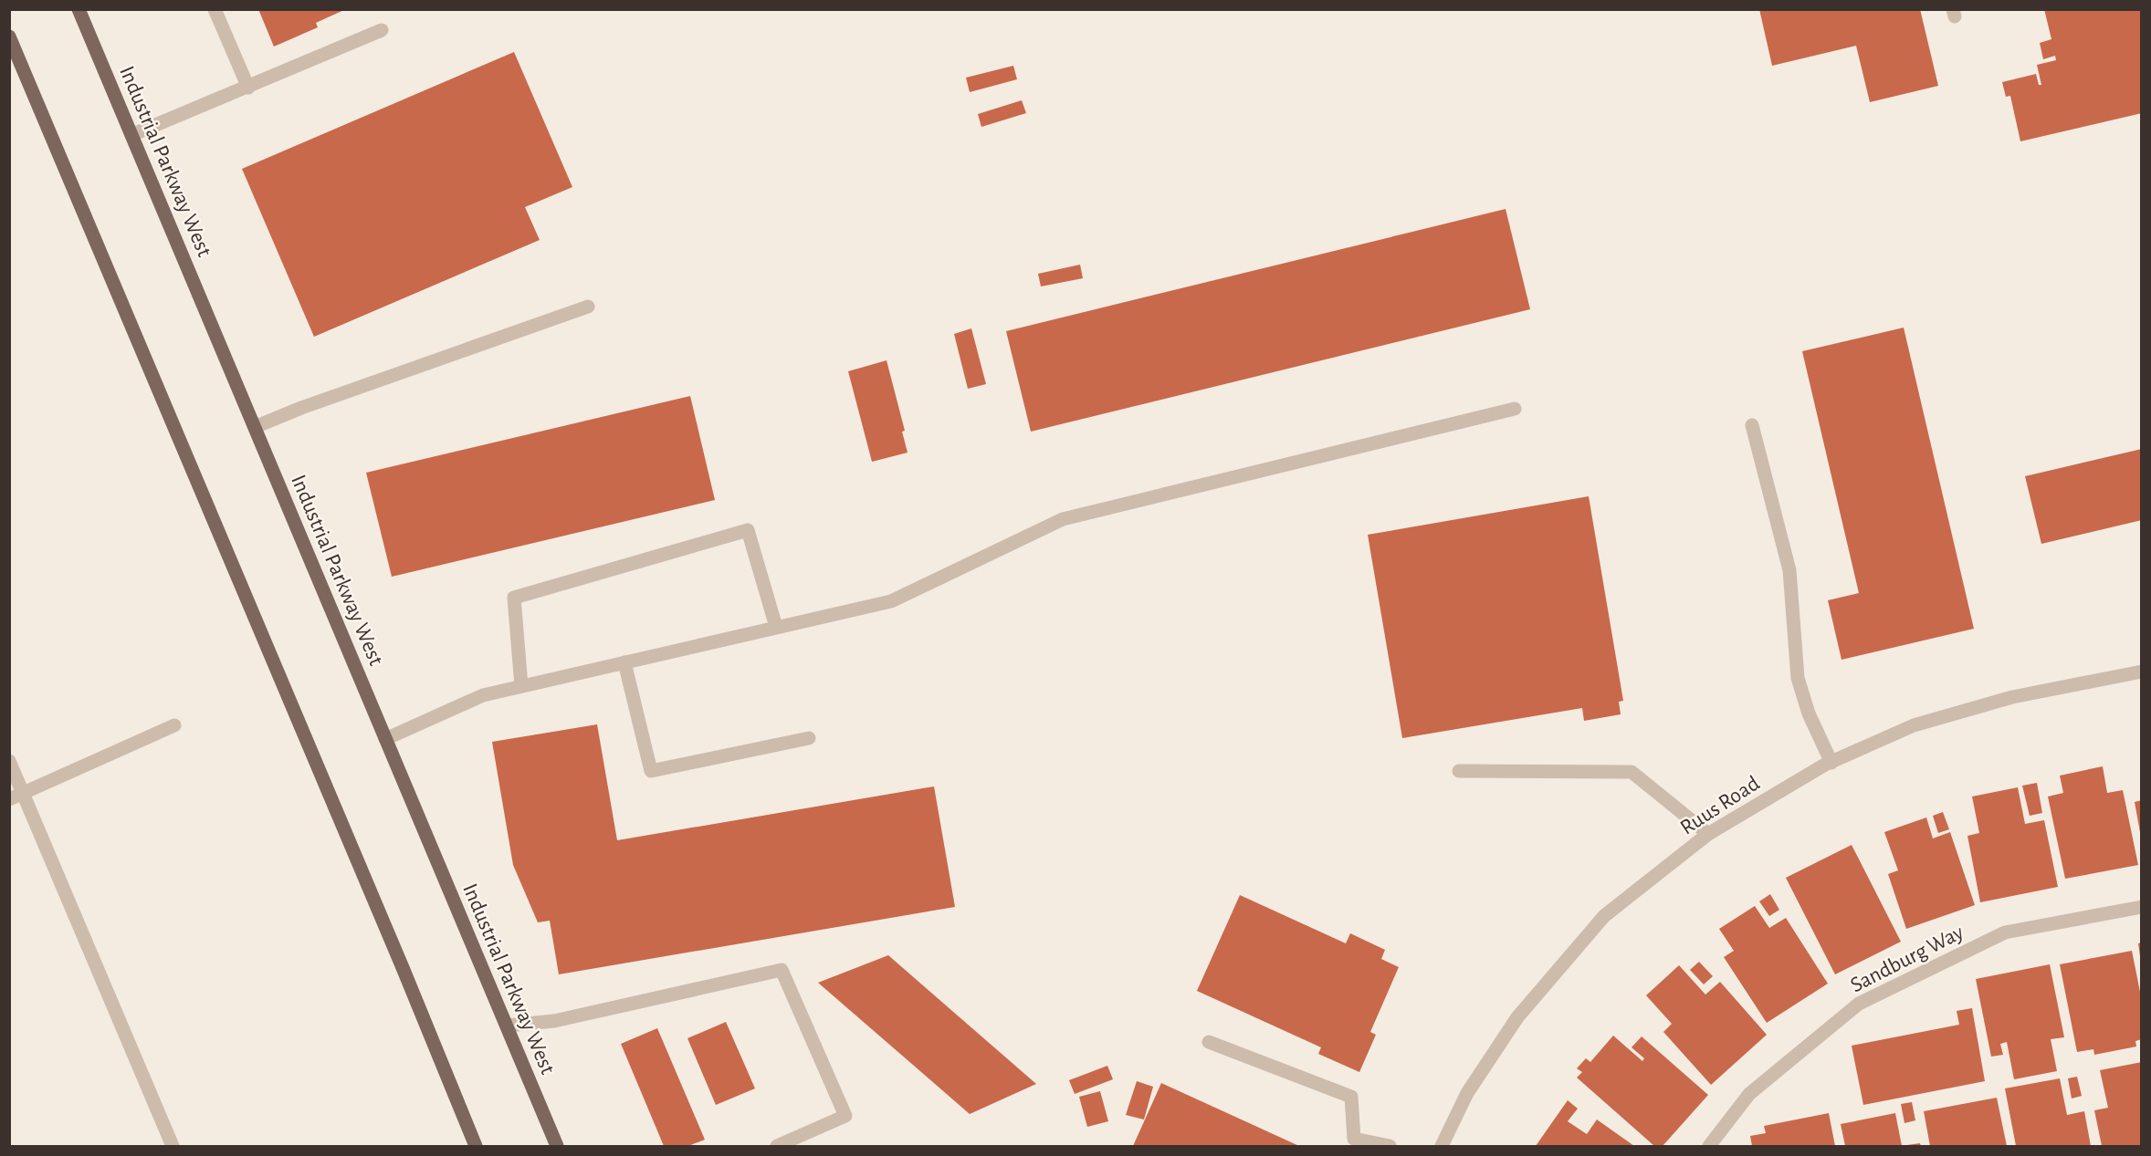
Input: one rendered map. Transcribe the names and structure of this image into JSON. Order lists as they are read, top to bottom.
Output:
{
  "streets": {
    "main road": ["Industrial Parkway West"],
    "street": ["Ruus Road", "Sandburg Way"]
  }
}
